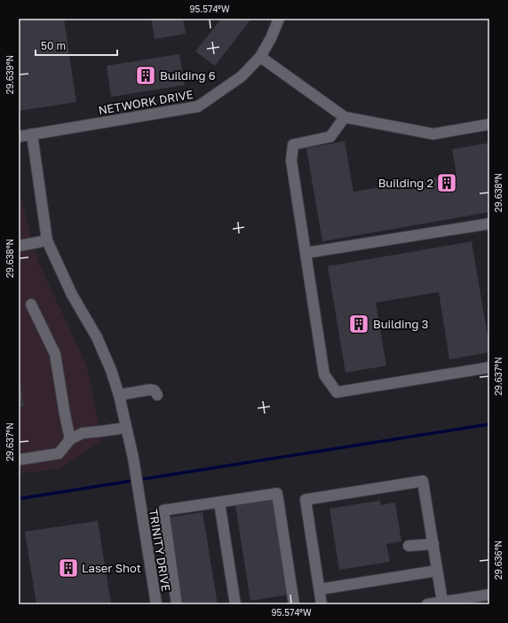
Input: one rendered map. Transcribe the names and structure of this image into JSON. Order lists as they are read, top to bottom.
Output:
{
  "streets": {
    "street": ["NETWORK DRIVE", "TRINITY DRIVE"]
  },
  "crossings": [
    ["NETWORK DRIVE", "TRINITY DRIVE"]
  ],
  "places": {
    "building": [
      "Building 6",
      "Building 2",
      "Building 3",
      "Laser Shot"
    ]
  },
  "scale_bar": "50 m",
  "coordinates": [
    "95.574°W",
    "29.639°N",
    "29.638°N",
    "29.637°N",
    "29.636°N"
  ]
}
